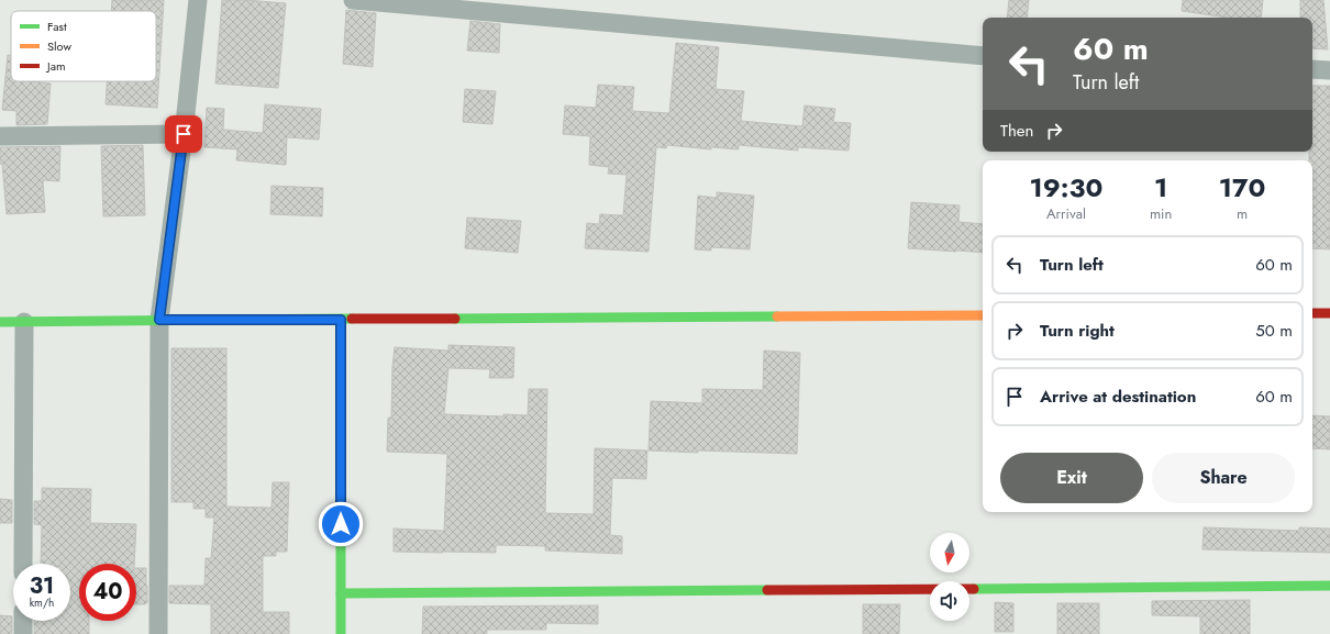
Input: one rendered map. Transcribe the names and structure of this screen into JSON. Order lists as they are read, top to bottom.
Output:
{
  "legend": ["Fast", "Slow", "Jam"],
  "north": "bottom",
  "page": {
    "turn": ["60 m", "Turn left"],
    "then": "Then",
    "eta": [
      "19:30",
      "Arrival",
      "1",
      "min",
      "170",
      "m"
    ],
    "list": [
      {
        "name": "Turn left",
        "value": "60 m"
      },
      {
        "name": "Turn right",
        "value": "50 m"
      },
      {
        "name": "Arrive at destination",
        "value": "60 m"
      }
    ],
    "buttons": ["Exit", "Share"],
    "speed": "31 km/h",
    "limit": "40"
  }
}
